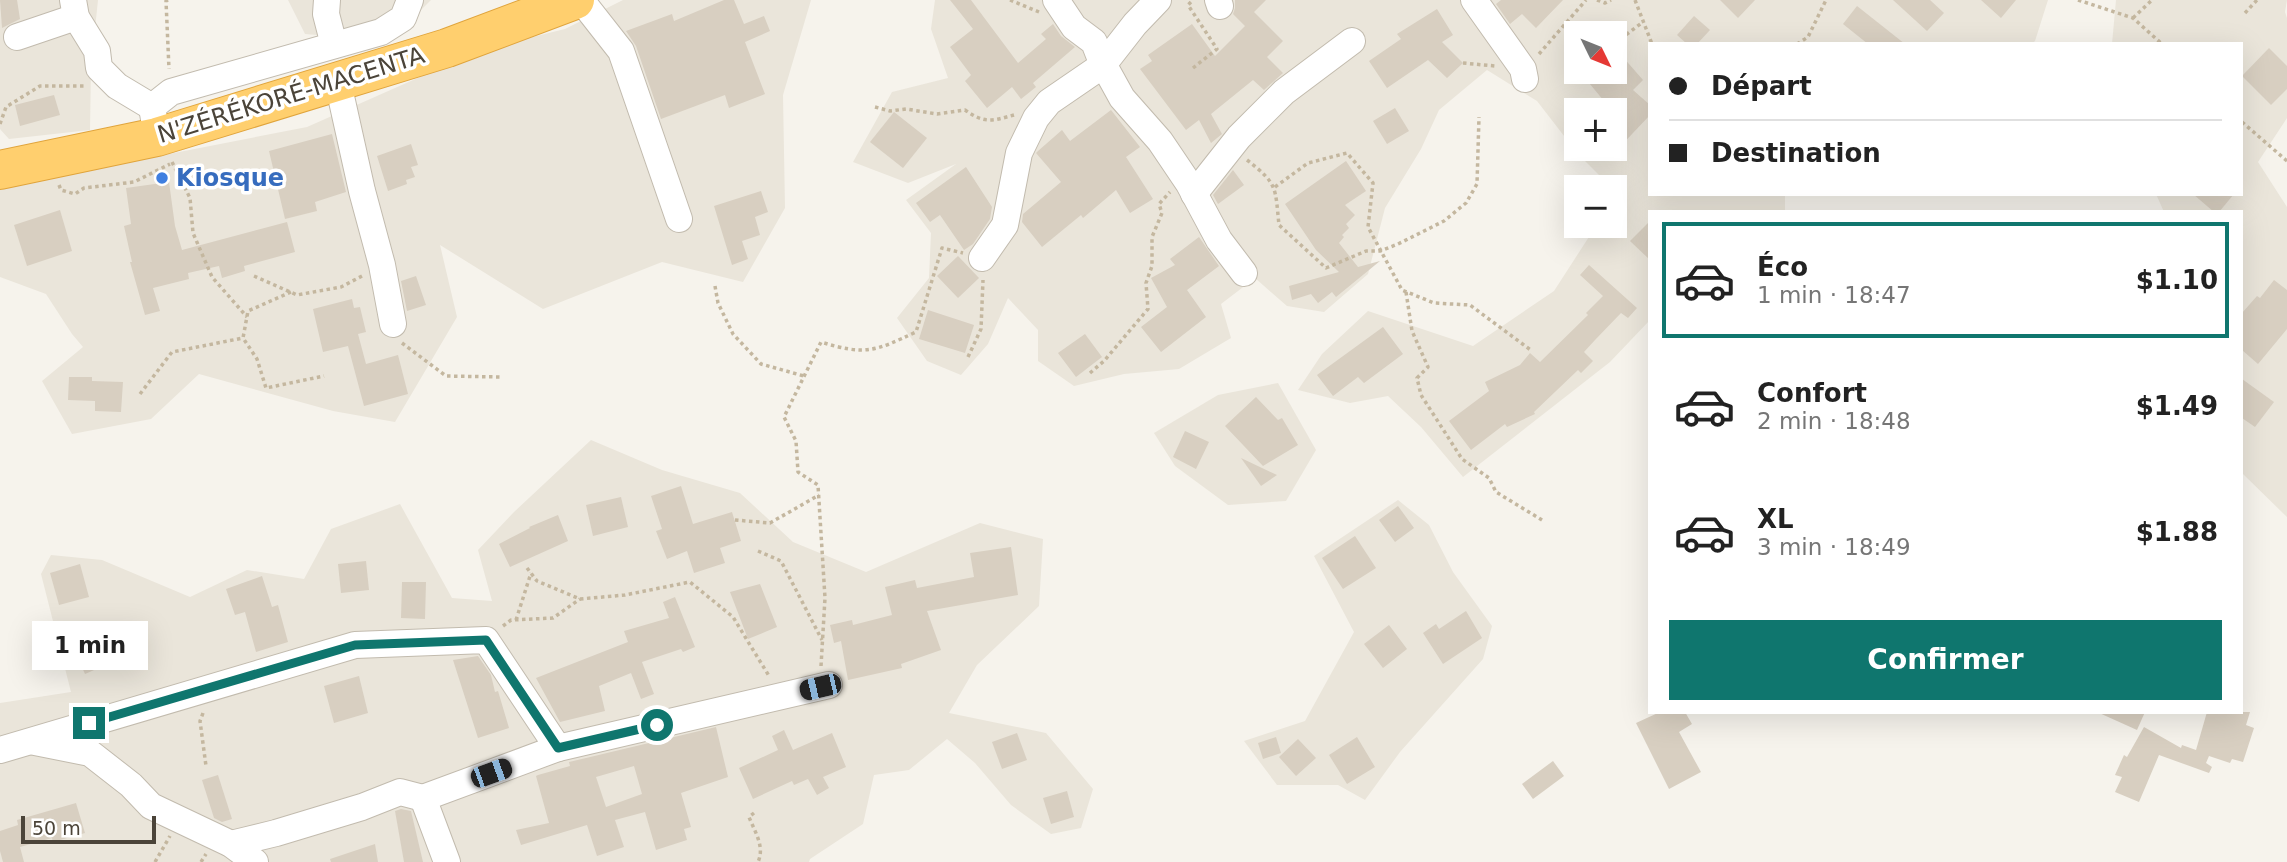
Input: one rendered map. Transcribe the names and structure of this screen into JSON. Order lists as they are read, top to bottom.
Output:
{
  "streets": {
    "highway": ["N'ZÉRÉKORÉ-MACENTA"]
  },
  "places": ["Kiosque"],
  "scale_bar": "50 m",
  "north": "bottom right",
  "page": {
    "map_buttons": ["+", "−"],
    "banner": ["Départ", "Destination"],
    "list": [
      {
        "name": "Éco",
        "note": "1 min · 18:47",
        "value": "$1.10"
      },
      {
        "name": "Confort",
        "note": "2 min · 18:48",
        "value": "$1.49"
      },
      {
        "name": "XL",
        "note": "3 min · 18:49",
        "value": "$1.88"
      }
    ],
    "buttons": "Confirmer",
    "bubble": "1 min",
    "scale": "50 m"
  }
}
